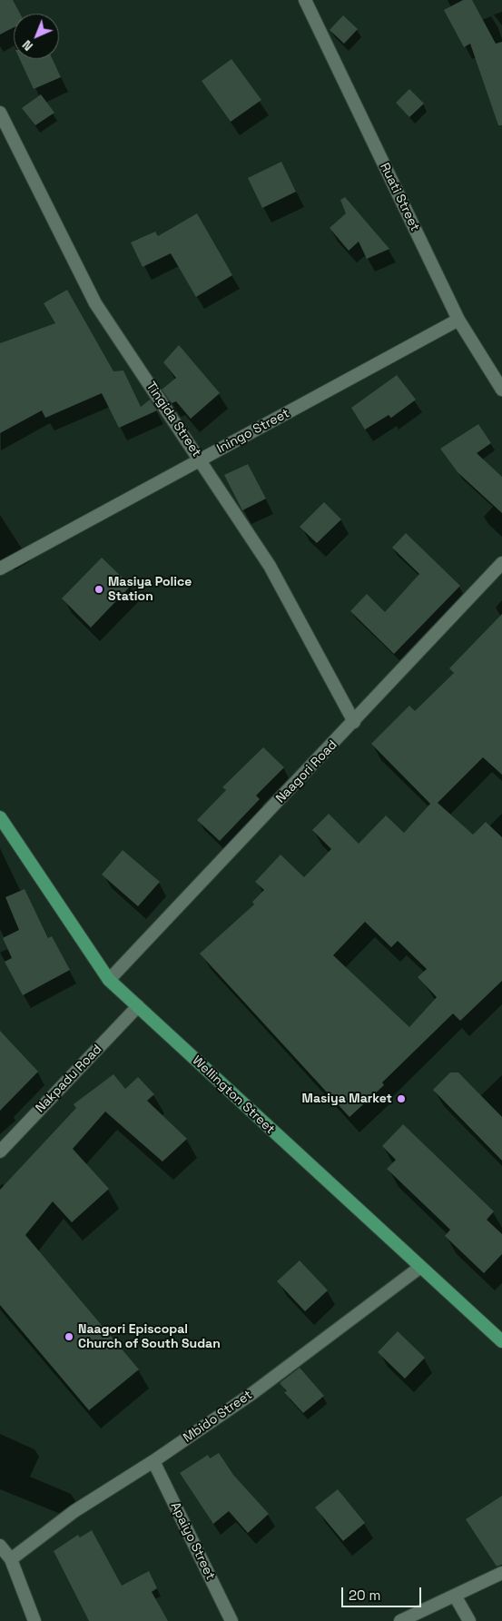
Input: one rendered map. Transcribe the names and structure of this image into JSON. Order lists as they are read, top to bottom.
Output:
{
  "streets": {
    "main road": ["Wellington Street"],
    "street": [
      "Ruati Street",
      "Tingida Street",
      "Iningo Street",
      "Naagori Road",
      "Nakpadu Road",
      "Mbido Street",
      "Apaiyo Street"
    ]
  },
  "crossings": [
    ["Ruati Street", "Iningo Street"],
    ["Tingida Street", "Iningo Street"],
    ["Tingida Street", "Naagori Road"],
    ["Naagori Road", "Wellington Street"],
    ["Nakpadu Road", "Wellington Street"],
    ["Wellington Street", "Mbido Street"],
    ["Mbido Street", "Apaiyo Street"]
  ],
  "places": ["Masiya Police Station", "Masiya Market", "Naagori Episcopal Church of South Sudan"],
  "scale_bar": "20 m",
  "north": "bottom left"
}
